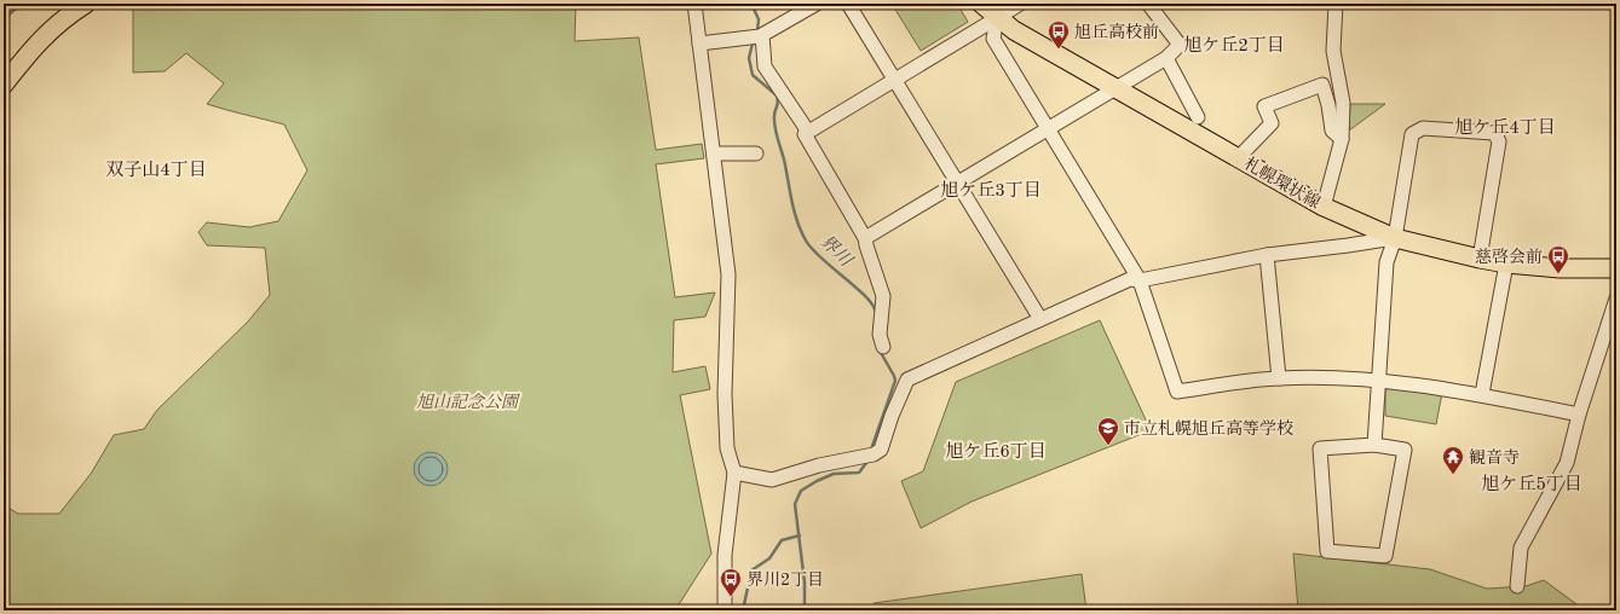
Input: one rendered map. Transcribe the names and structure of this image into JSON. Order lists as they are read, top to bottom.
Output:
{
  "streets": {
    "main road": ["札幌環状線"]
  },
  "districts": [
    "旭ケ丘2丁目",
    "旭ケ丘4丁目",
    "双子山4丁目",
    "旭ケ丘3丁目",
    "旭ケ丘6丁目",
    "旭ケ丘5丁目"
  ],
  "water": ["界川"],
  "parks": ["旭山記念公園"],
  "places": {
    "bus stop": ["旭丘高校前", "慈啓会前", "界川2丁目"],
    "school or university": ["市立札幌旭丘高等学校"],
    "temple": ["観音寺"]
  }
}
